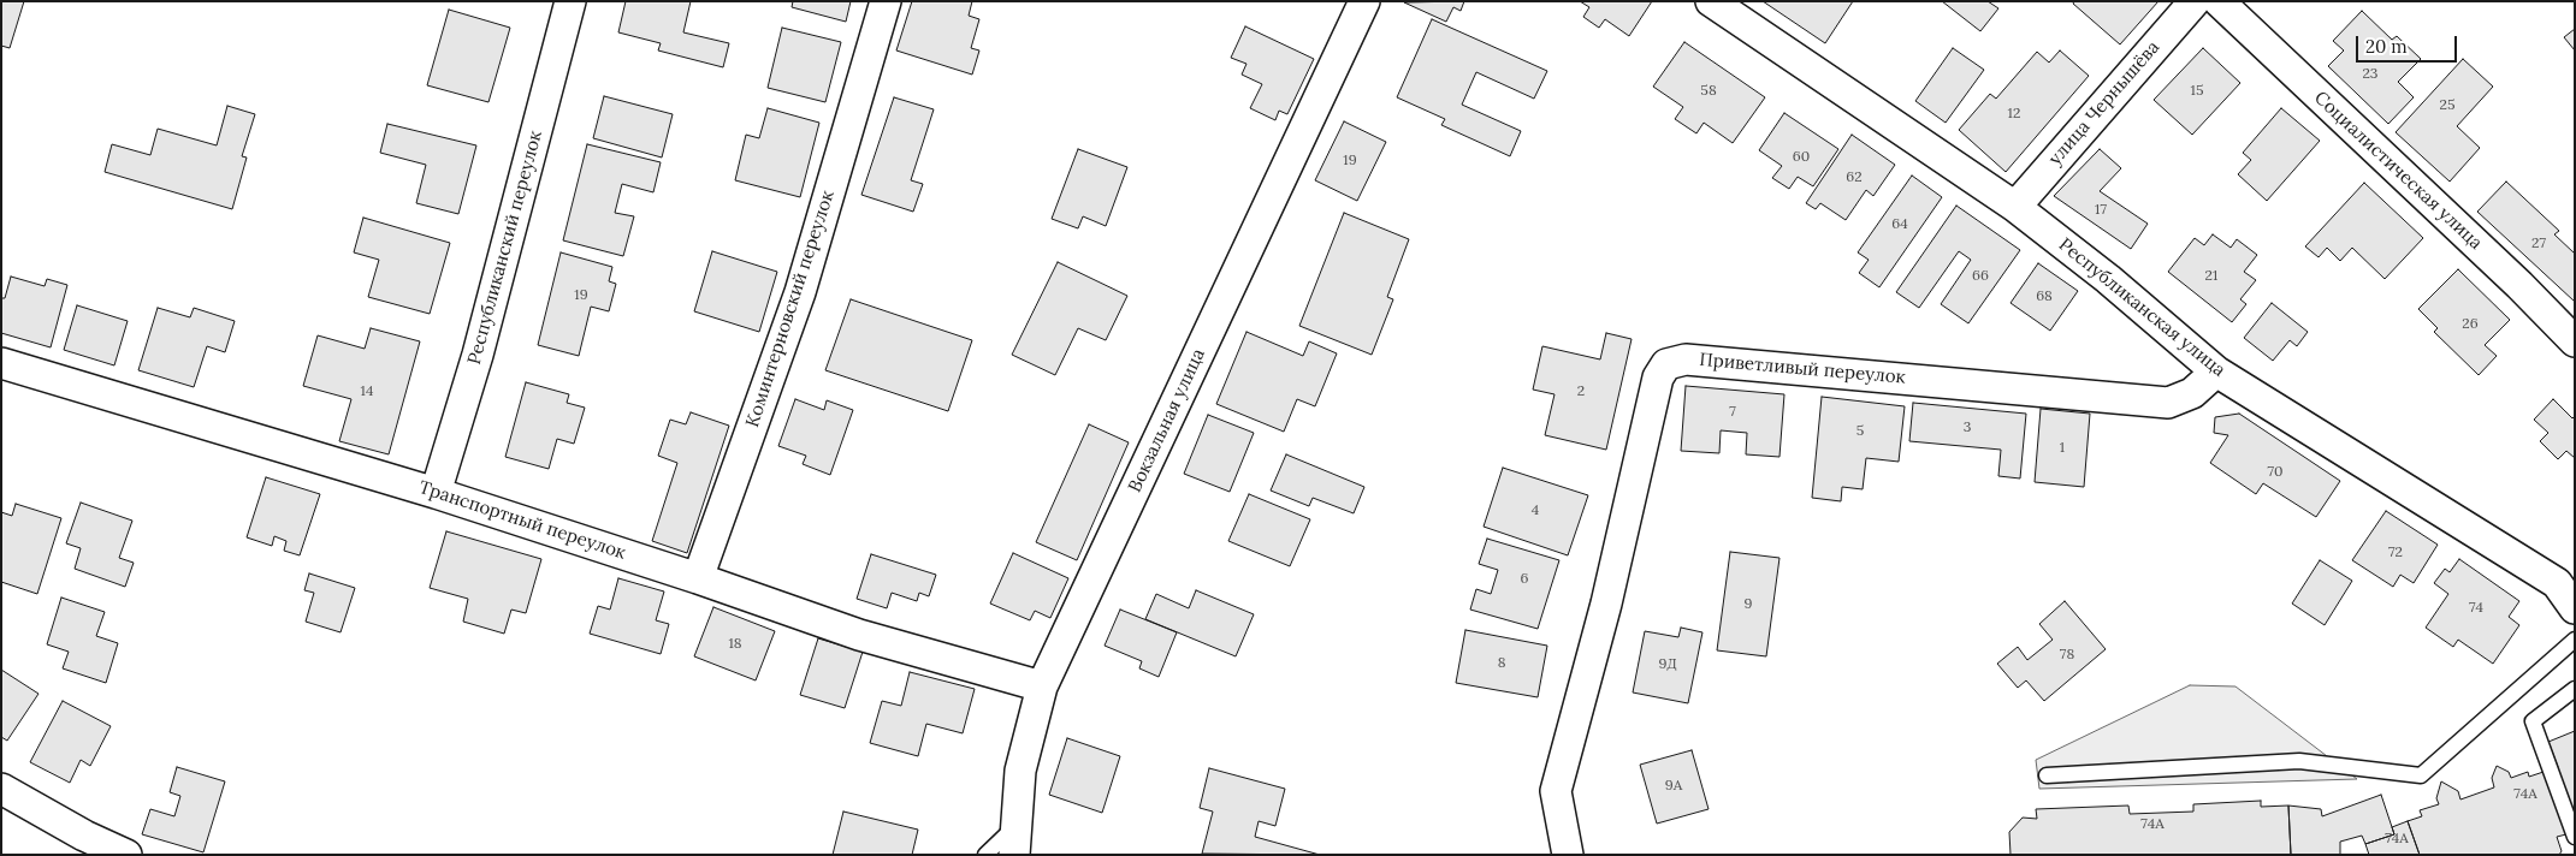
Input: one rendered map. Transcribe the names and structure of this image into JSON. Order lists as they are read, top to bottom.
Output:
{
  "streets": {
    "street": [
      "улица Чернышёва",
      "Социалистическая улица",
      "Республиканский переулок",
      "Республиканская улица",
      "Коминтерновский переулок",
      "Приветливый переулок",
      "Вокзальная улица",
      "Транспортный переулок"
    ]
  },
  "crossings": [
    ["улица Чернышёва", "Республиканская улица"],
    ["Республиканский переулок", "Транспортный переулок"],
    ["Республиканская улица", "Приветливый переулок"],
    ["Коминтерновский переулок", "Транспортный переулок"],
    ["Вокзальная улица", "Транспортный переулок"]
  ],
  "house_numbers": [
    "23",
    "58",
    "15",
    "25",
    "12",
    "60",
    "19",
    "62",
    "17",
    "64",
    "27",
    "66",
    "21",
    "19",
    "68",
    "26",
    "14",
    "2",
    "7",
    "3",
    "5",
    "1",
    "70",
    "4",
    "72",
    "6",
    "9",
    "74",
    "18",
    "78",
    "8",
    "9Д",
    "9А",
    "74А",
    "74А",
    "74А"
  ],
  "scale_bar": "20 m"
}
